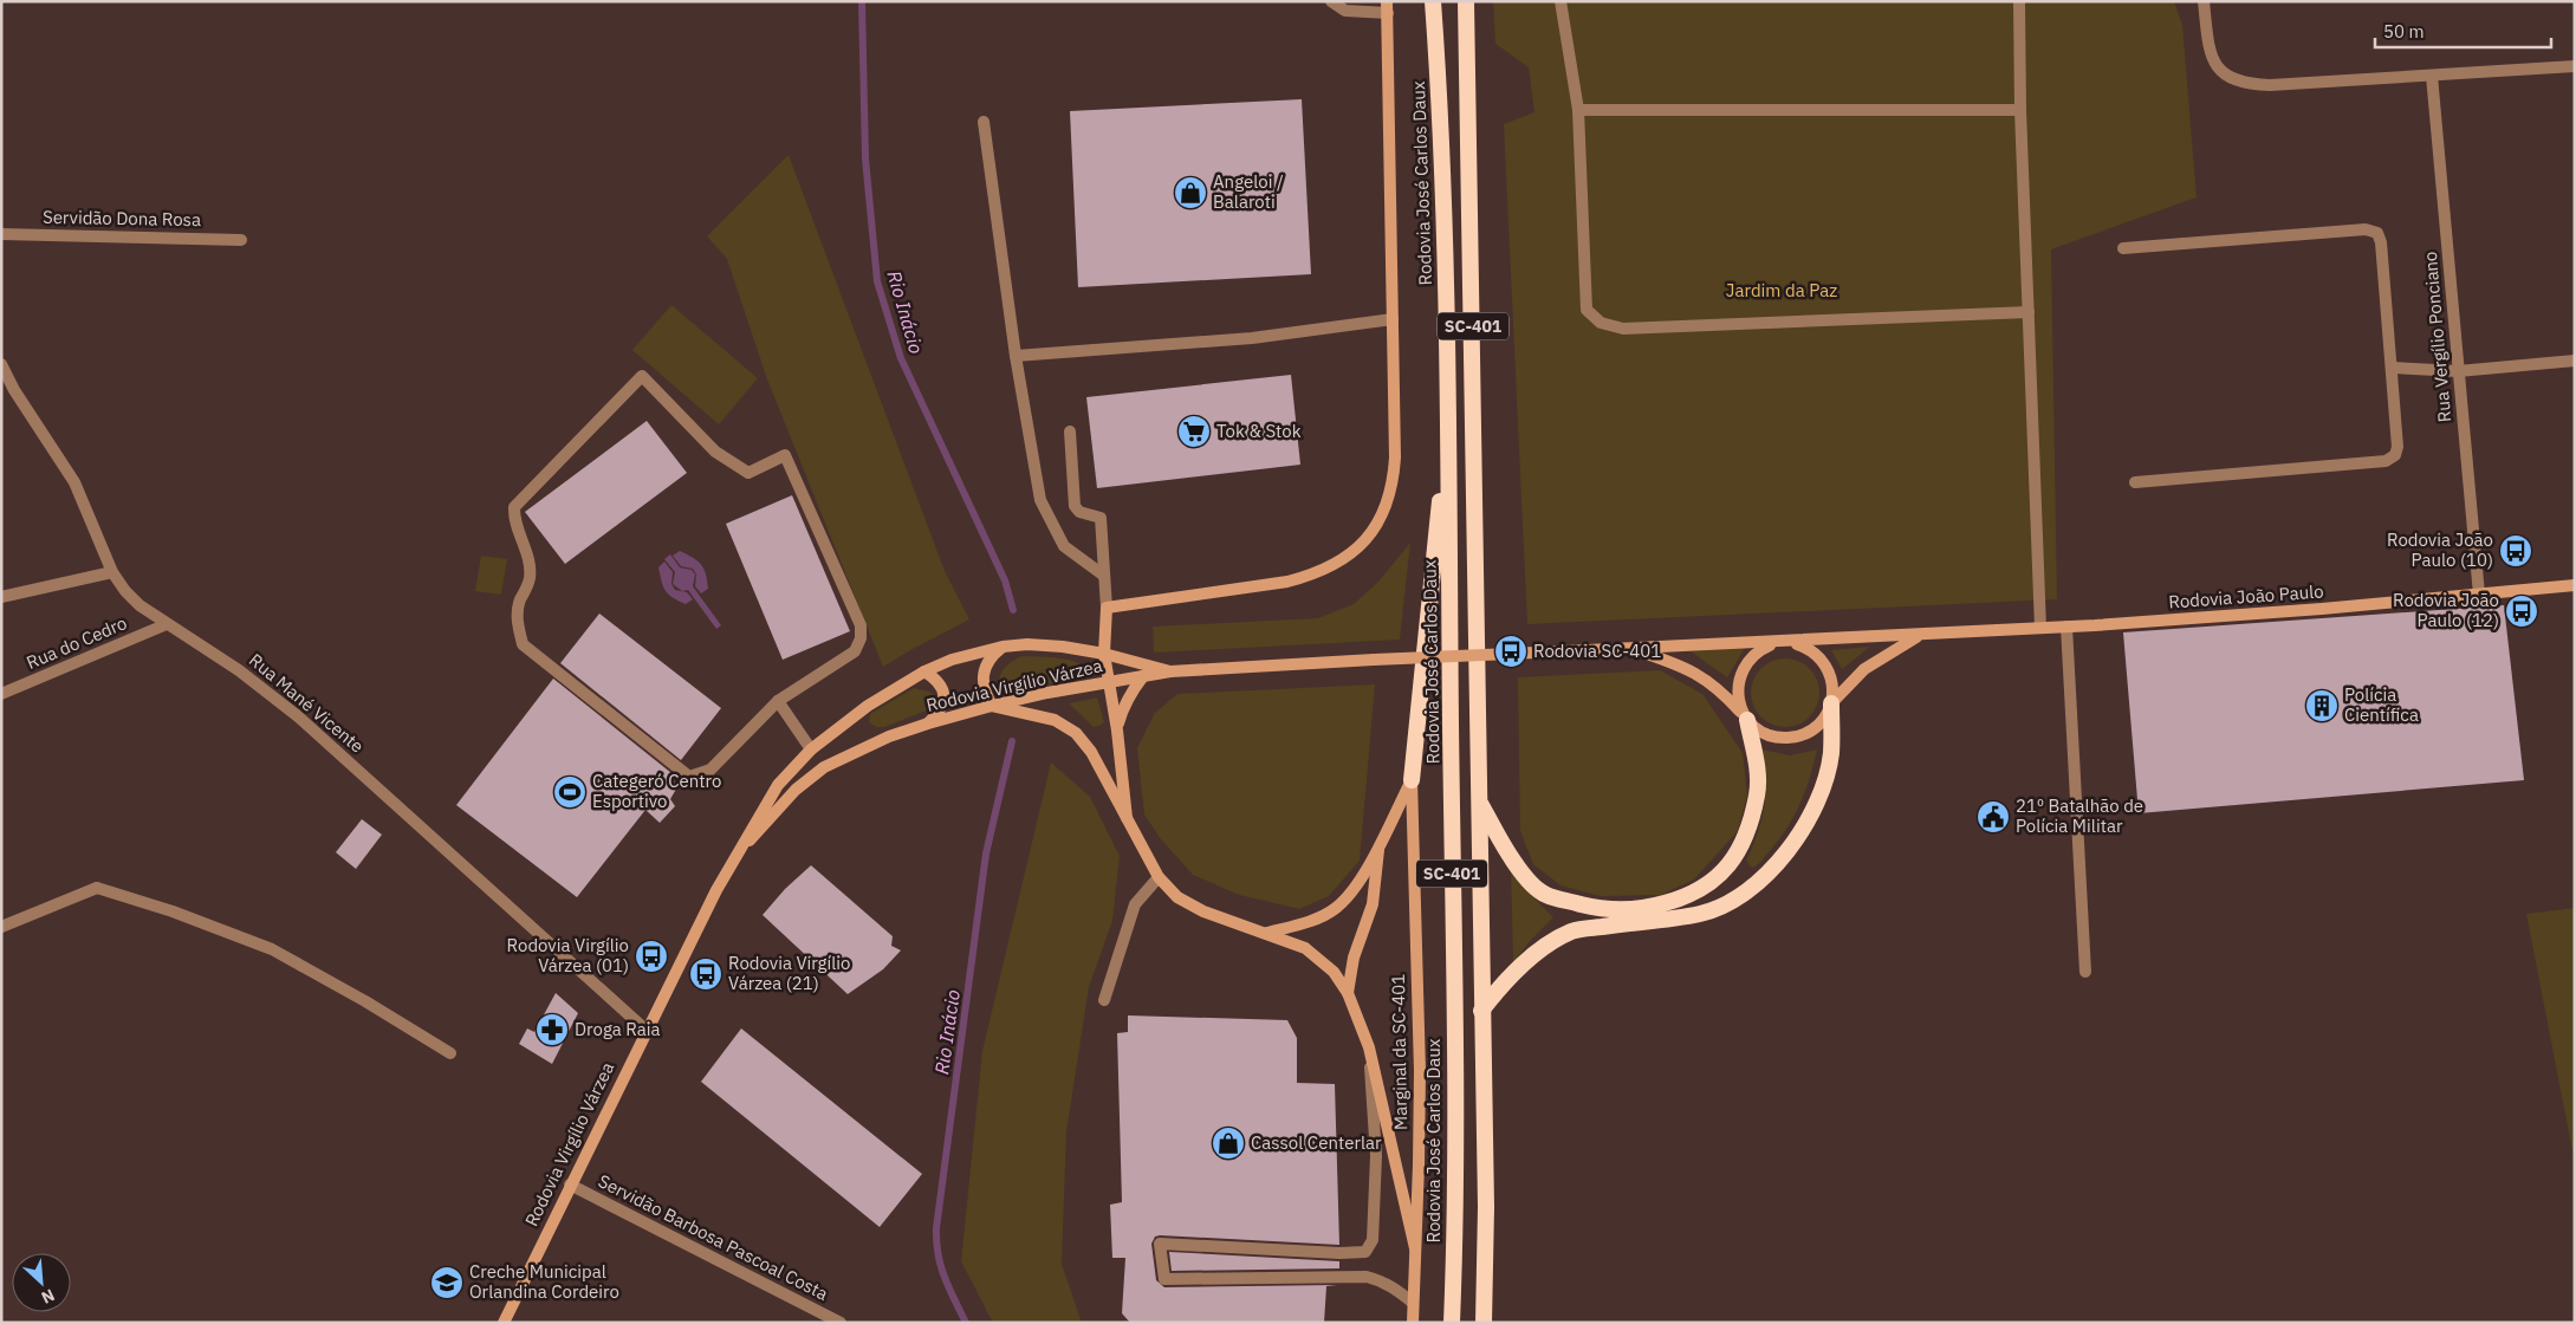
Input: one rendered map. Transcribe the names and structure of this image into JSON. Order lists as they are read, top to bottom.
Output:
{
  "streets": {
    "highway": ["Rodovia José Carlos Daux", "SC-401"],
    "main road": ["Rodovia João Paulo", "Rodovia Virgílio Várzea", "Marginal da SC-401"],
    "street": [
      "Servidão Dona Rosa",
      "Rua Vergílio Ponciano",
      "Rua do Cedro",
      "Rua Mané Vicente",
      "Servidão Barbosa Pascoal Costa"
    ]
  },
  "crossings": [
    ["Rua Vergílio Ponciano", "Rodovia João Paulo"],
    ["Rua do Cedro", "Rua Mané Vicente"],
    ["Rodovia Virgílio Várzea", "Rua Mané Vicente"],
    ["Rodovia Virgílio Várzea", "Servidão Barbosa Pascoal Costa"]
  ],
  "water": ["Rio Inácio"],
  "parks": ["Jardim da Paz"],
  "places": {
    "shop": ["Angeloi / Balaroti", "Cassol Centerlar"],
    "supermarket": ["Tok & Stok"],
    "bus stop": [
      "Rodovia João Paulo (10)",
      "Rodovia João Paulo (12)",
      "Rodovia SC-401",
      "Rodovia Virgílio Várzea (01)",
      "Rodovia Virgílio Várzea (21)"
    ],
    "building": ["Polícia Científica"],
    "sports": ["Categeró Centro Esportivo"],
    "public building": ["21º Batalhão de Polícia Militar"],
    "pharmacy": ["Droga Raia"],
    "school or university": ["Creche Municipal Orlandina Cordeiro"]
  },
  "scale_bar": "50 m",
  "north": "bottom right"
}
